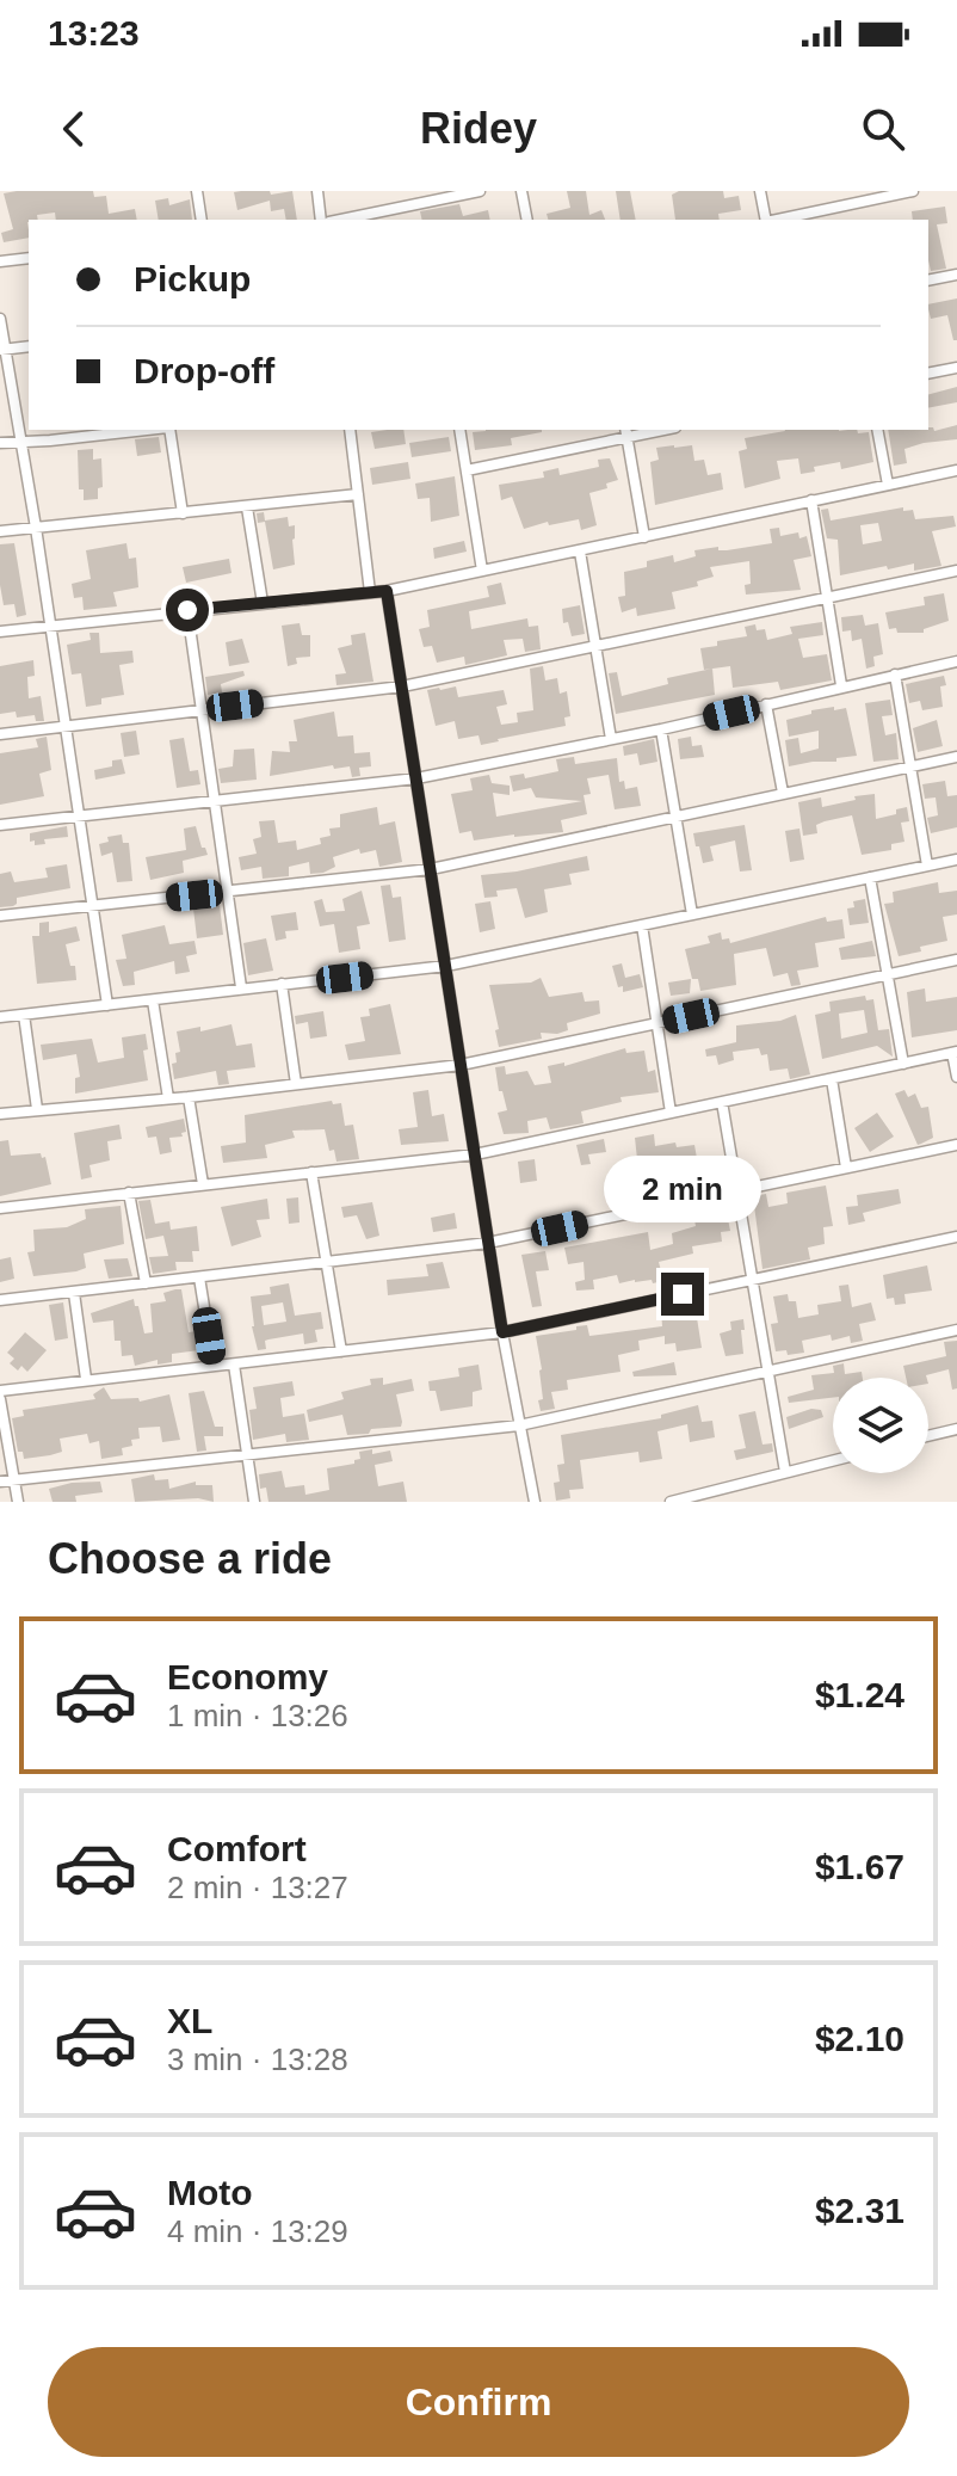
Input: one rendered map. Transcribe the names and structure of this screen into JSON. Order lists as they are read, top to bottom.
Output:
{
  "page": {
    "status": "13:23",
    "header": "Ridey",
    "banner": ["Pickup", "Drop-off"],
    "bubble": "2 min",
    "heading": "Choose a ride",
    "list": [
      {
        "name": "Economy",
        "note": "1 min · 13:26",
        "value": "$1.24"
      },
      {
        "name": "Comfort",
        "note": "2 min · 13:27",
        "value": "$1.67"
      },
      {
        "name": "XL",
        "note": "3 min · 13:28",
        "value": "$2.10"
      },
      {
        "name": "Moto",
        "note": "4 min · 13:29",
        "value": "$2.31"
      }
    ],
    "buttons": "Confirm"
  }
}
